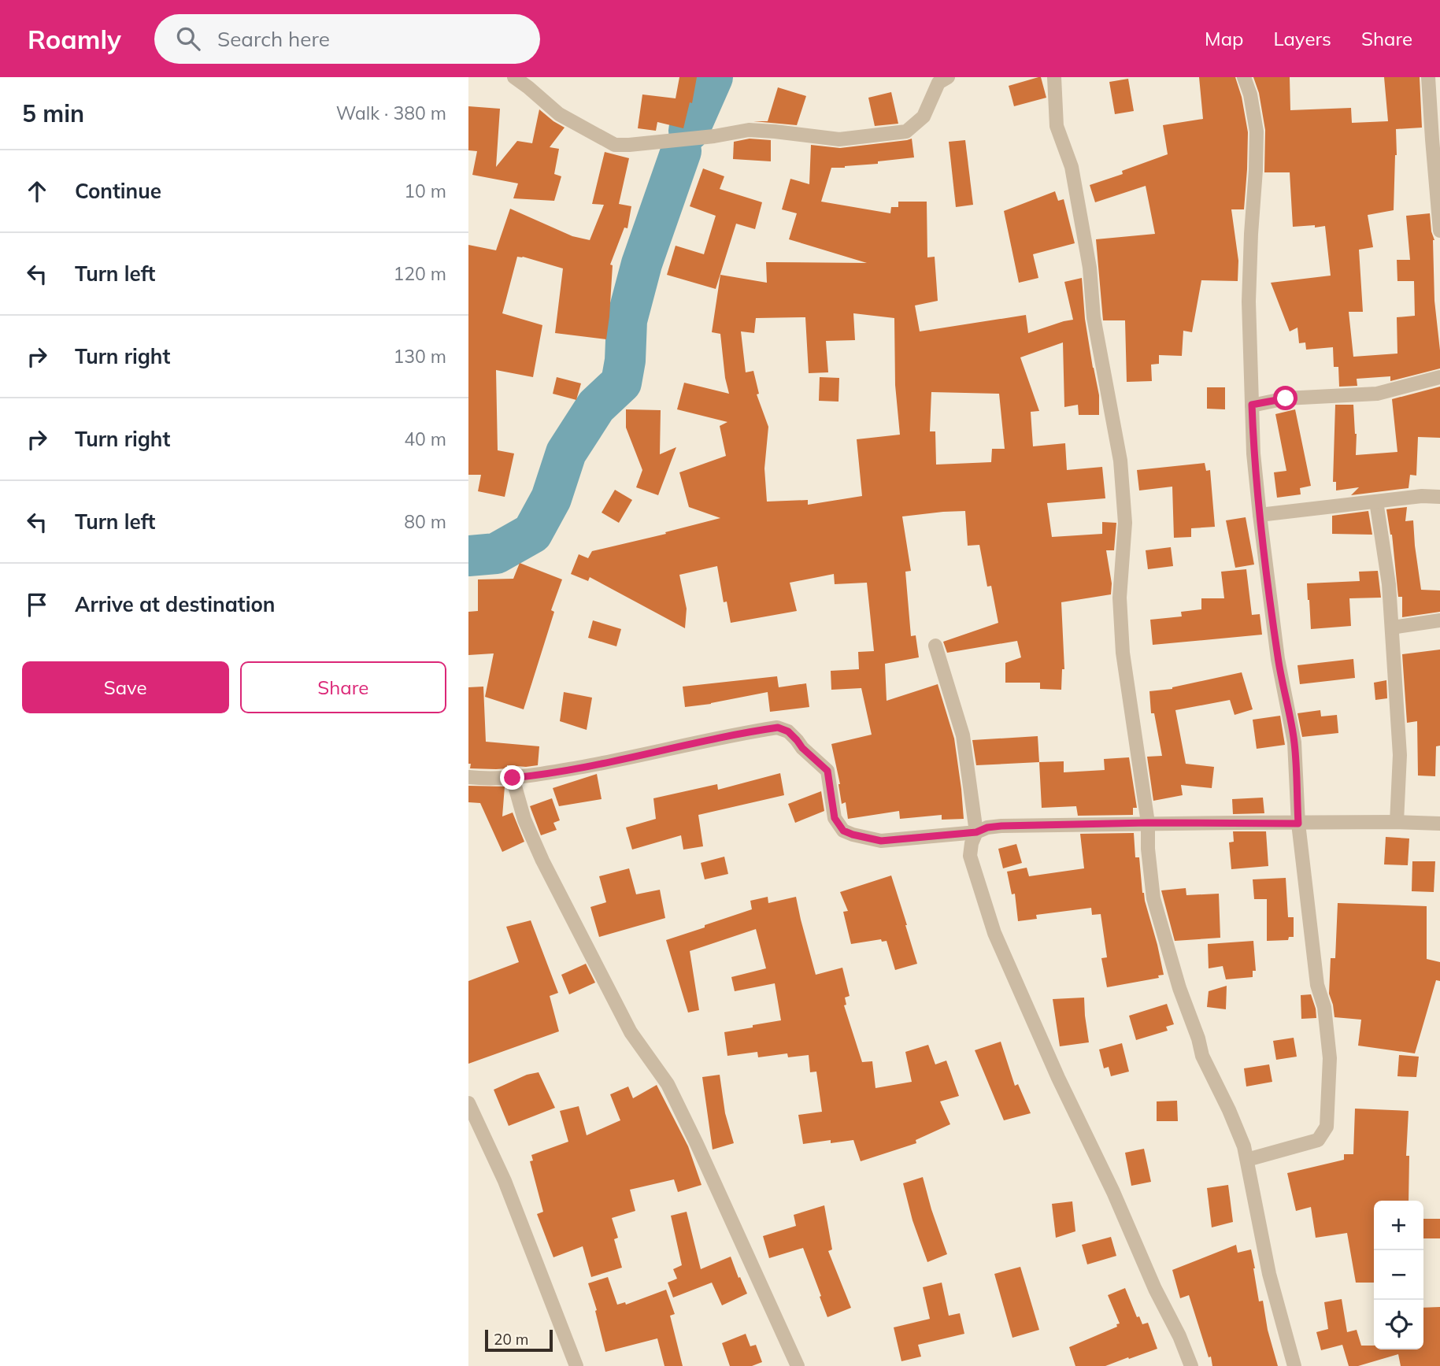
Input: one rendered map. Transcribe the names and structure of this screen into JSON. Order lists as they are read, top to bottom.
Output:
{
  "scale_bar": "20 m",
  "page": {
    "header": "Roamly",
    "search": "Search here",
    "nav": ["Map", "Layers", "Share"],
    "heading": ["5 min", "Walk · 380 m"],
    "list": [
      ["Continue", "10 m"],
      ["Turn left", "120 m"],
      ["Turn right", "130 m"],
      ["Turn right", "40 m"],
      ["Turn left", "80 m"],
      "Arrive at destination"
    ],
    "buttons": ["Save", "Share"],
    "map_buttons": ["+", "−"],
    "scale": "20 m"
  }
}
